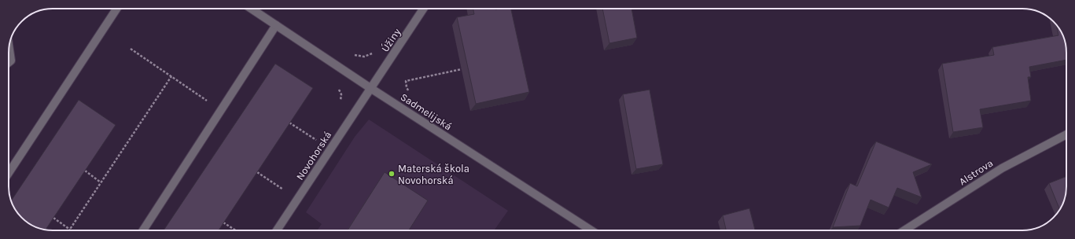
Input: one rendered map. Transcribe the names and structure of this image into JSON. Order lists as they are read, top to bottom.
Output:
{
  "streets": {
    "street": [
      "Úžiny",
      "Sadmelijská",
      "Novohorská",
      "Alstrova"
    ]
  },
  "crossings": [
    ["Úžiny", "Sadmelijská"],
    ["Úžiny", "Novohorská"],
    ["Sadmelijská", "Novohorská"]
  ],
  "places": ["Materská škola Novohorská"]
}
